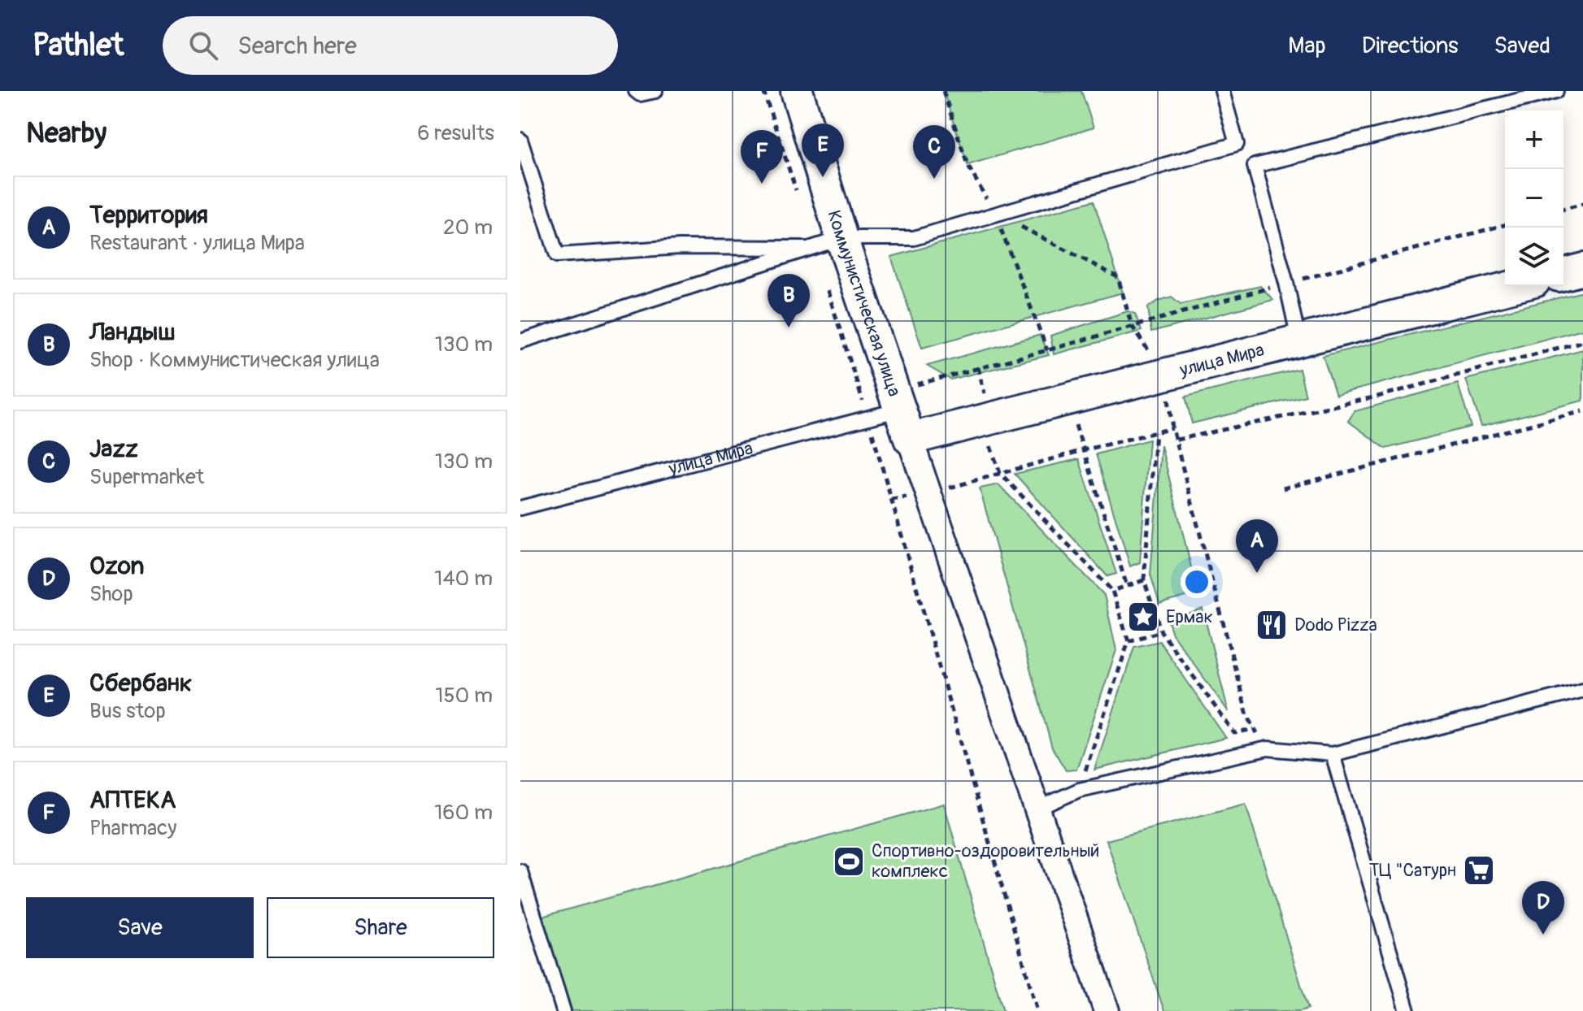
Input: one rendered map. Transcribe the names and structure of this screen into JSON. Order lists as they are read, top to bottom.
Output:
{
  "streets": {
    "street": ["Коммунистическая улица", "улица Мира"]
  },
  "crossings": [
    ["Коммунистическая улица", "улица Мира"]
  ],
  "places": {
    "place": ["Ермак"],
    "restaurant": ["Dodo Pizza"],
    "sports": ["Спортивно-оздоровительный комплекс"],
    "supermarket": ["ТЦ \"Сатурн"]
  },
  "page": {
    "header": "Pathlet",
    "search": "Search here",
    "nav": ["Map", "Directions", "Saved"],
    "heading": ["Nearby", "6 results"],
    "map_buttons": ["+", "−"],
    "pins": [
      "E",
      "C",
      "F",
      "B",
      "A",
      "D"
    ],
    "list": [
      {
        "mark": "A",
        "name": "Территория",
        "note": "Restaurant · улица Мира",
        "value": "20 m"
      },
      {
        "mark": "B",
        "name": "Ландыш",
        "note": "Shop · Коммунистическая улица",
        "value": "130 m"
      },
      {
        "mark": "C",
        "name": "Jazz",
        "note": "Supermarket",
        "value": "130 m"
      },
      {
        "mark": "D",
        "name": "Ozon",
        "note": "Shop",
        "value": "140 m"
      },
      {
        "mark": "E",
        "name": "Сбербанк",
        "note": "Bus stop",
        "value": "150 m"
      },
      {
        "mark": "F",
        "name": "АПТЕКА",
        "note": "Pharmacy",
        "value": "160 m"
      }
    ],
    "buttons": ["Save", "Share"]
  }
}
